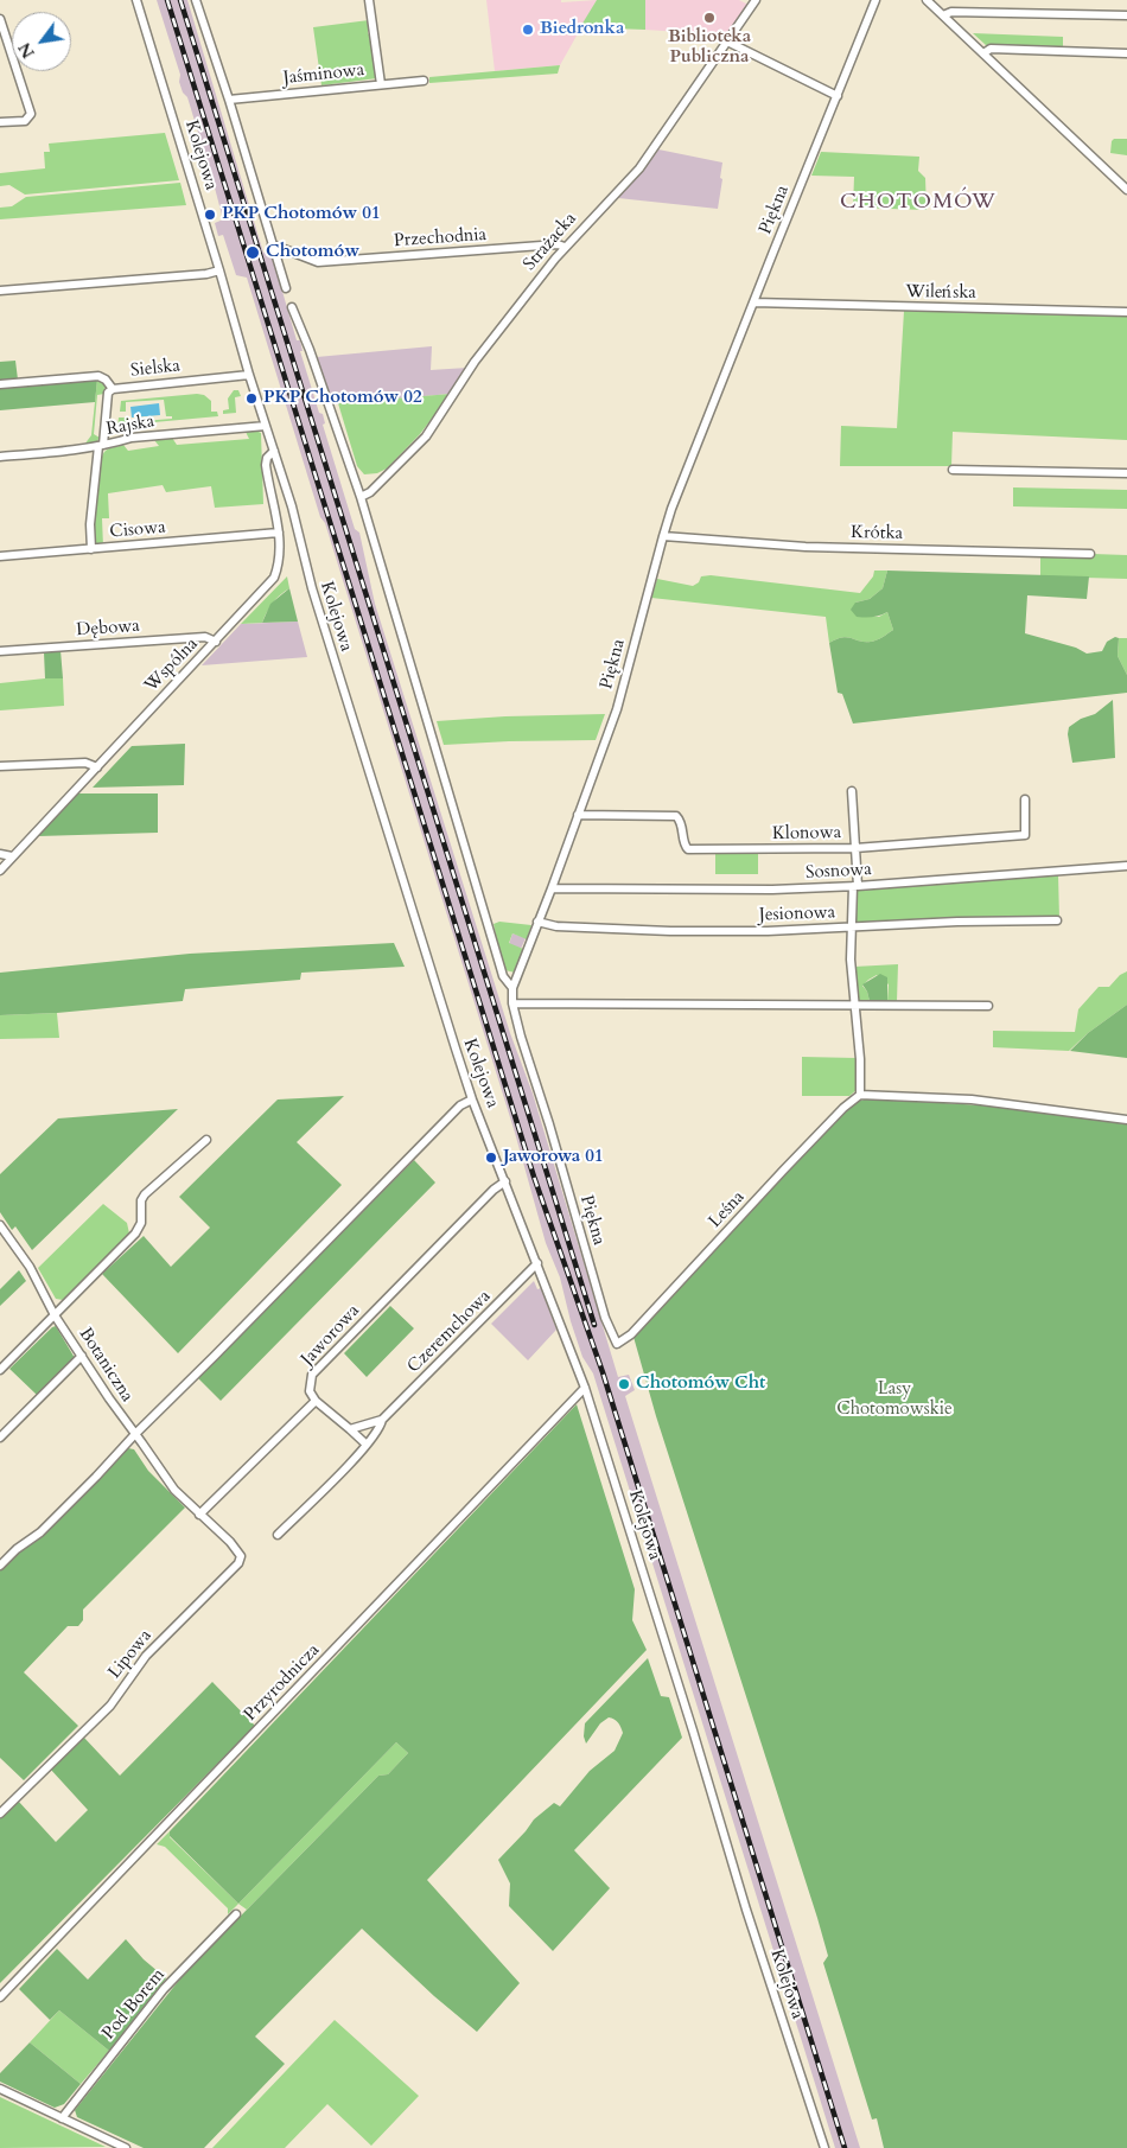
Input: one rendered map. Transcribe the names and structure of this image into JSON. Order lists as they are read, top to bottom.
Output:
{
  "streets": {
    "street": [
      "Jaśminowa",
      "Kolejowa",
      "Piękna",
      "Przechodnia",
      "Strażacka",
      "Wileńska",
      "Sielska",
      "Rajska",
      "Cisowa",
      "Krótka",
      "Dębowa",
      "Wspólna",
      "Klonowa",
      "Sosnowa",
      "Jesionowa",
      "Leśna",
      "Czeremchowa",
      "Jaworowa",
      "Botaniczna",
      "Lipowa",
      "Przyrodnicza",
      "Pod Borem"
    ]
  },
  "crossings": [
    ["Kolejowa", "Sielska"],
    ["Kolejowa", "Rajska"],
    ["Kolejowa", "Wspólna"],
    ["Kolejowa", "Czeremchowa"],
    ["Kolejowa", "Jaworowa"],
    ["Kolejowa", "Przyrodnicza"],
    ["Piękna", "Wileńska"],
    ["Piękna", "Krótka"],
    ["Piękna", "Klonowa"],
    ["Piękna", "Sosnowa"],
    ["Piękna", "Jesionowa"],
    ["Piękna", "Leśna"],
    ["Przechodnia", "Strażacka"],
    ["Cisowa", "Wspólna"],
    ["Dębowa", "Wspólna"],
    ["Botaniczna", "Lipowa"]
  ],
  "districts": ["CHOTOMÓW"],
  "parks": ["Lasy Chotomowskie"],
  "places": [
    "Biblioteka Publiczna",
    "Biedronka",
    "PKP Chotomów 01",
    "Chotomów",
    "PKP Chotomów 02",
    "Jaworowa 01",
    "Chotomów Cht"
  ],
  "north": "bottom left"
}
